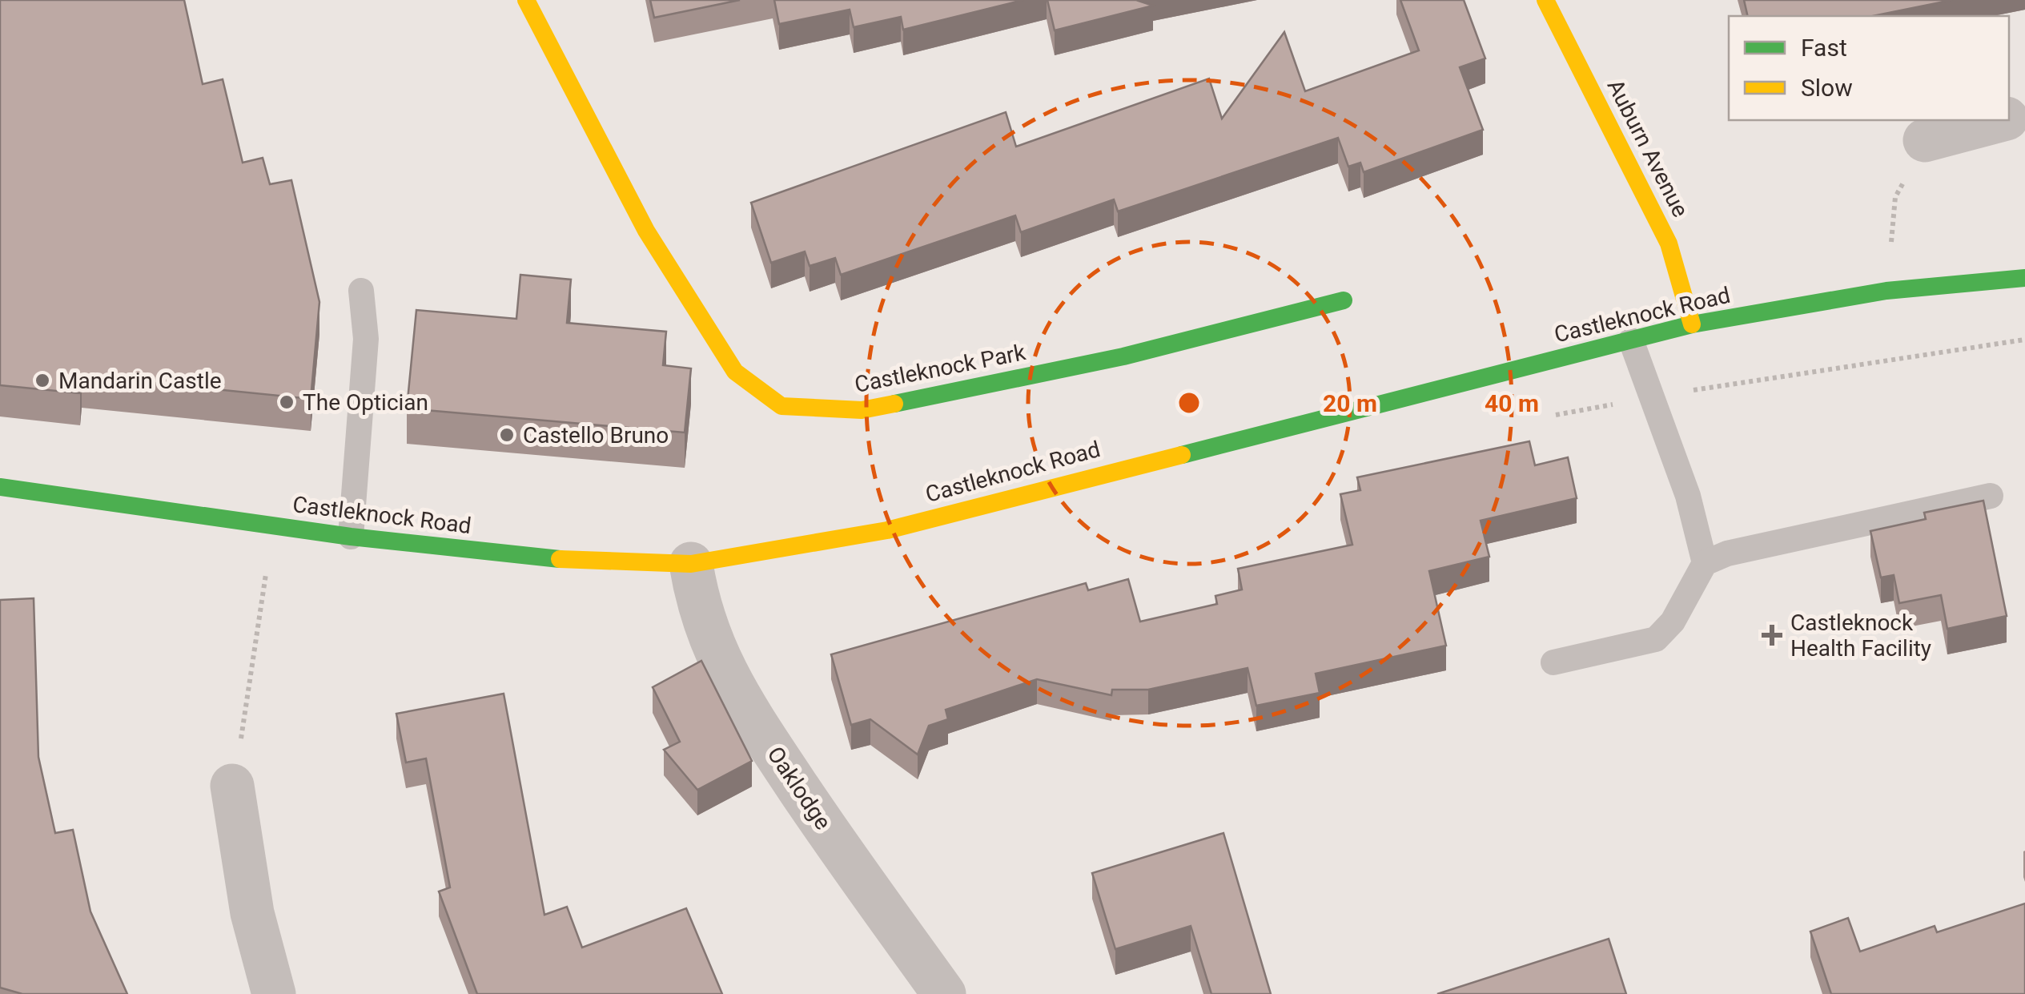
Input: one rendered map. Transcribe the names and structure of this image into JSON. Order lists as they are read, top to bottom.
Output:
{
  "streets": {
    "main road": ["Auburn Avenue", "Castleknock Road", "Castleknock Park"],
    "street": ["Oaklodge"]
  },
  "crossings": [
    ["Auburn Avenue", "Castleknock Road"],
    ["Castleknock Road", "Oaklodge"]
  ],
  "places": {
    "other": ["Mandarin Castle", "The Optician", "Castello Bruno"],
    "health": ["Castleknock Health Facility"]
  },
  "legend": ["Fast", "Slow"],
  "rings": ["20 m", "40 m"]
}
